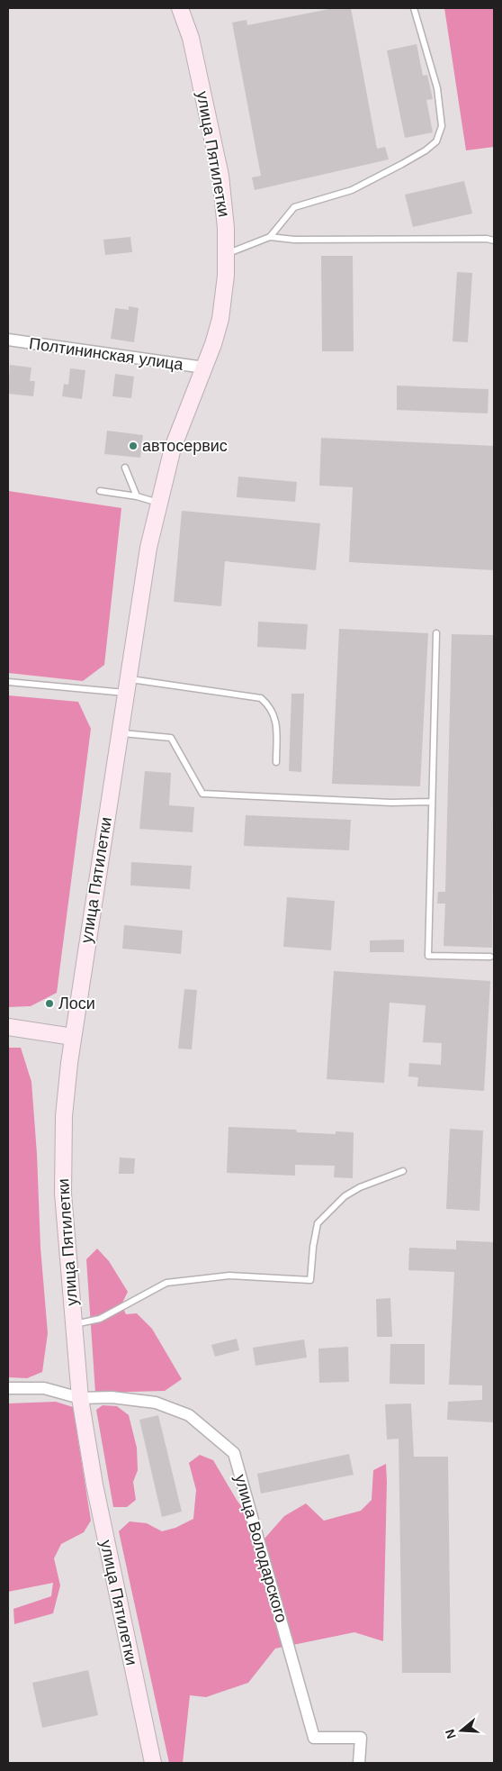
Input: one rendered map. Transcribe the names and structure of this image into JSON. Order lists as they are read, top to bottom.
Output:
{
  "streets": {
    "main road": ["улица Пятилетки"],
    "street": ["Полтининская улица", "улица Володарского"]
  },
  "crossings": [
    ["улица Пятилетки", "Полтининская улица"],
    ["улица Пятилетки", "улица Володарского"]
  ],
  "places": ["автосервис", "Лоси"],
  "north": "left"
}
